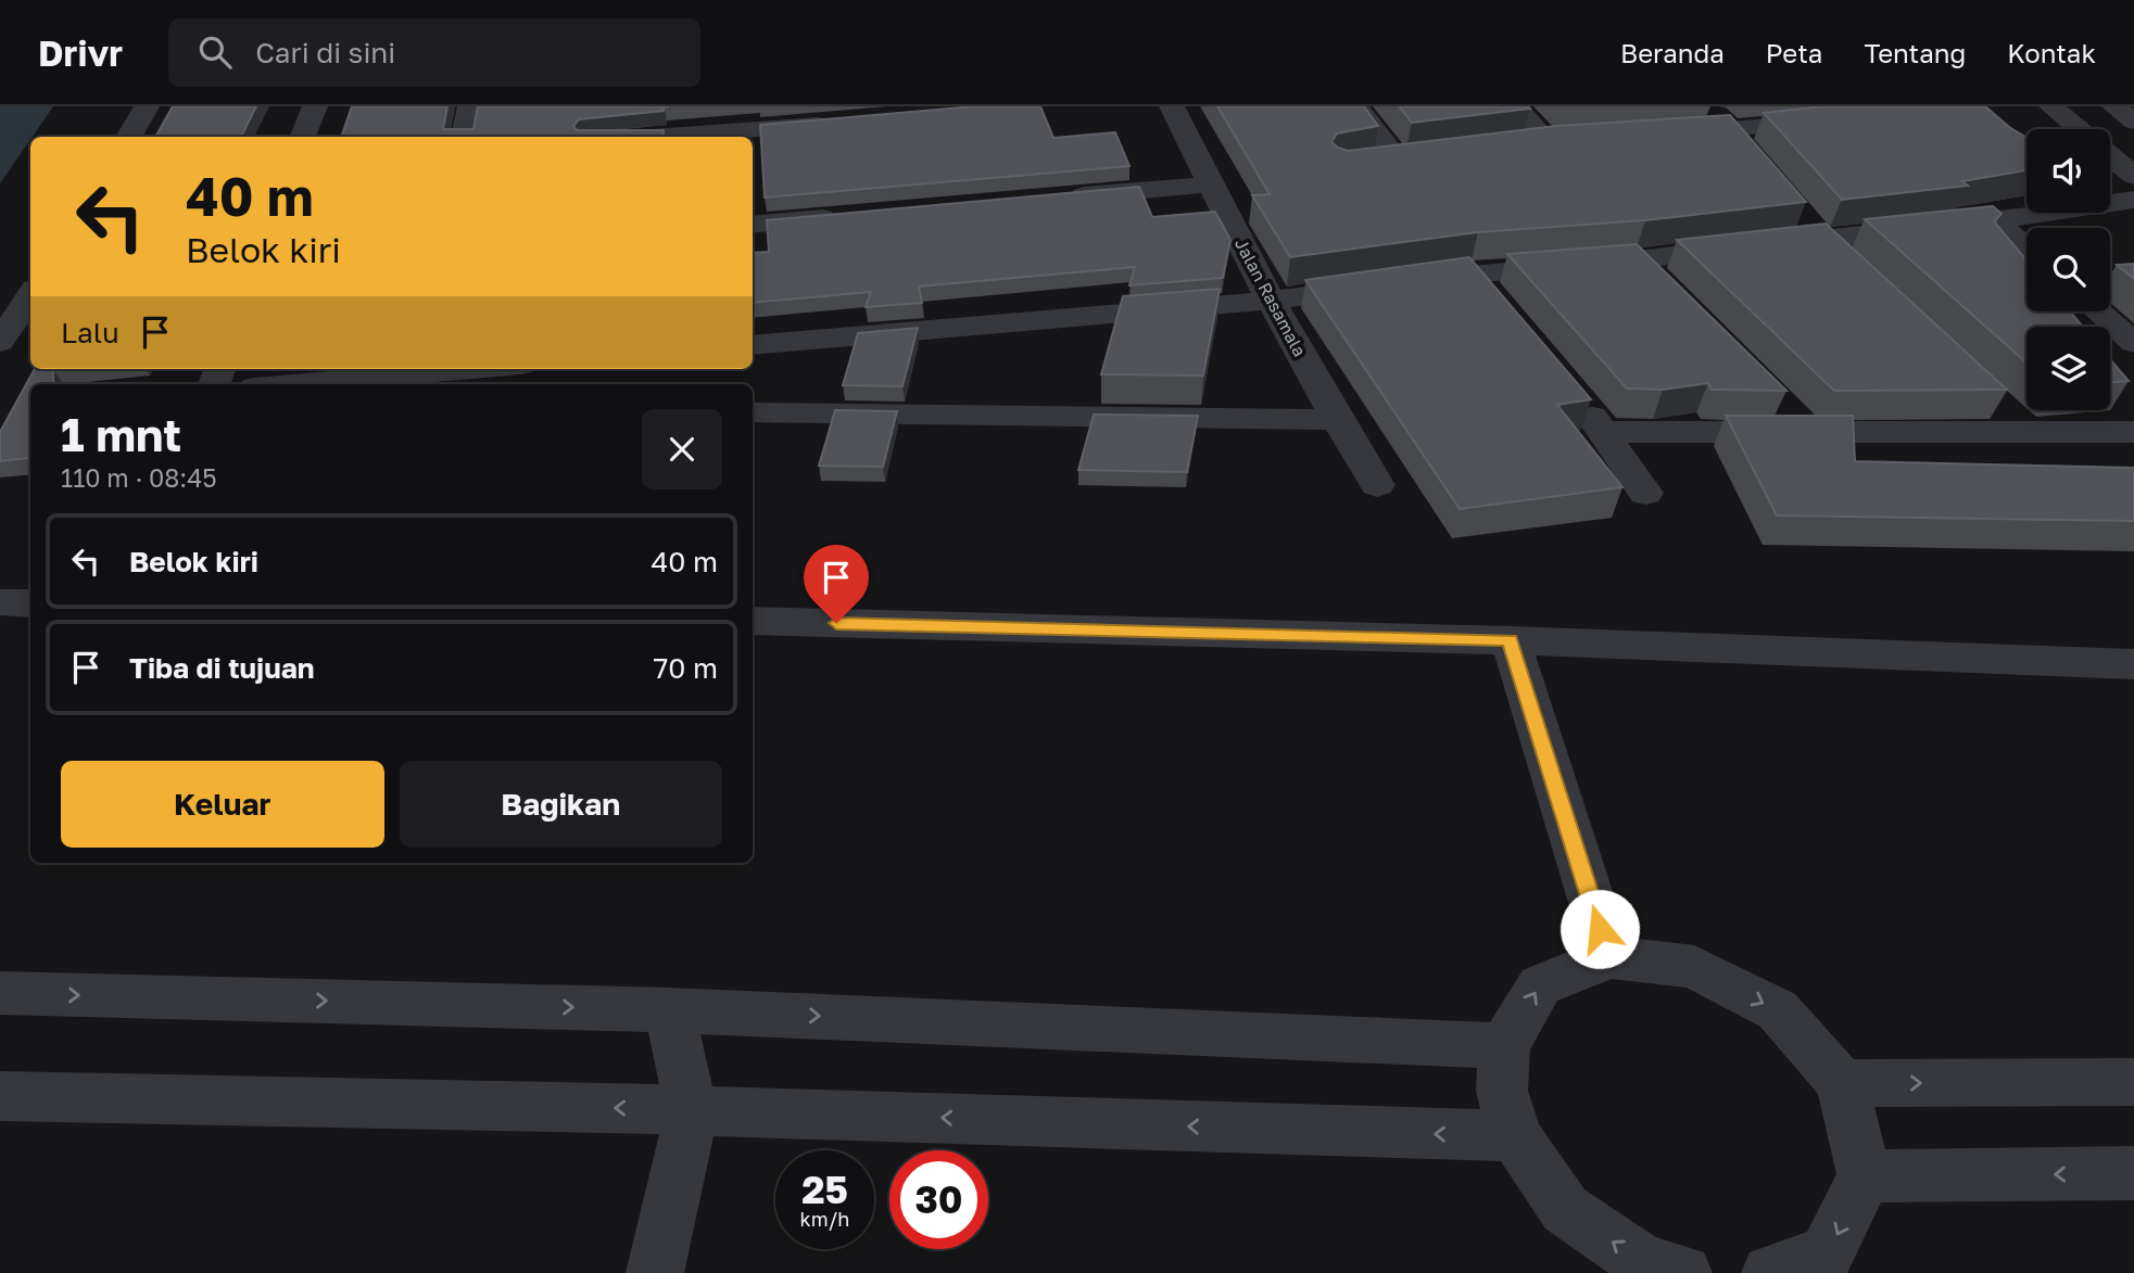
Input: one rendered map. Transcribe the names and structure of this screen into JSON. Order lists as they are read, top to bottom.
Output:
{
  "streets": {
    "street": ["Jalan Rasamala"]
  },
  "page": {
    "header": "Drivr",
    "search": "Cari di sini",
    "nav": [
      "Beranda",
      "Peta",
      "Tentang",
      "Kontak"
    ],
    "turn": ["40 m", "Belok kiri"],
    "then": "Lalu",
    "heading": ["1 mnt", "110 m · 08:45"],
    "list": [
      {
        "name": "Belok kiri",
        "value": "40 m"
      },
      {
        "name": "Tiba di tujuan",
        "value": "70 m"
      }
    ],
    "buttons": ["Keluar", "Bagikan"],
    "speed": "25 km/h",
    "limit": "30"
  }
}
